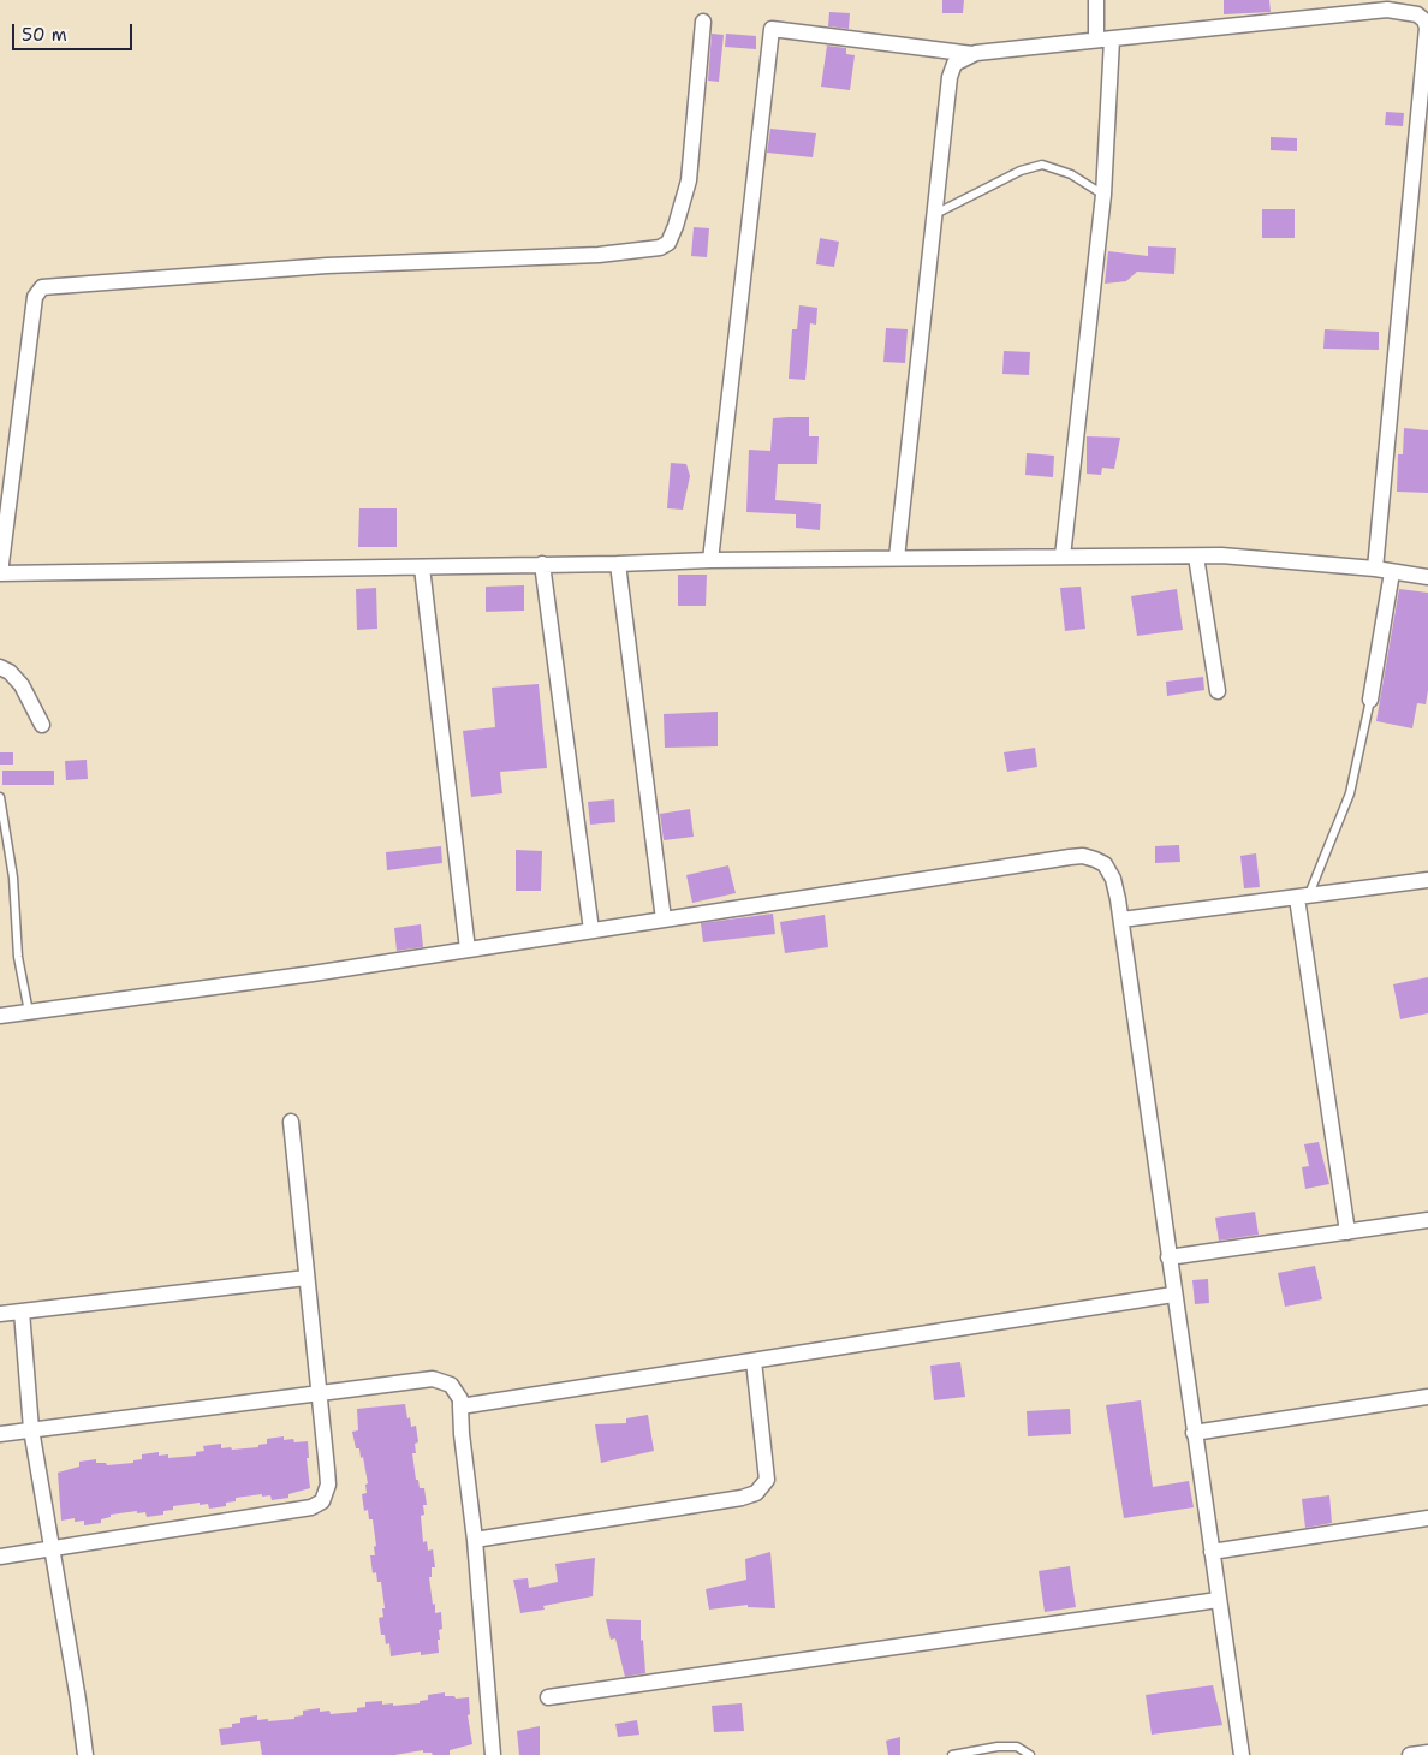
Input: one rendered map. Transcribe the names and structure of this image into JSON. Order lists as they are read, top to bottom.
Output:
{
  "scale_bar": "50 m"
}
